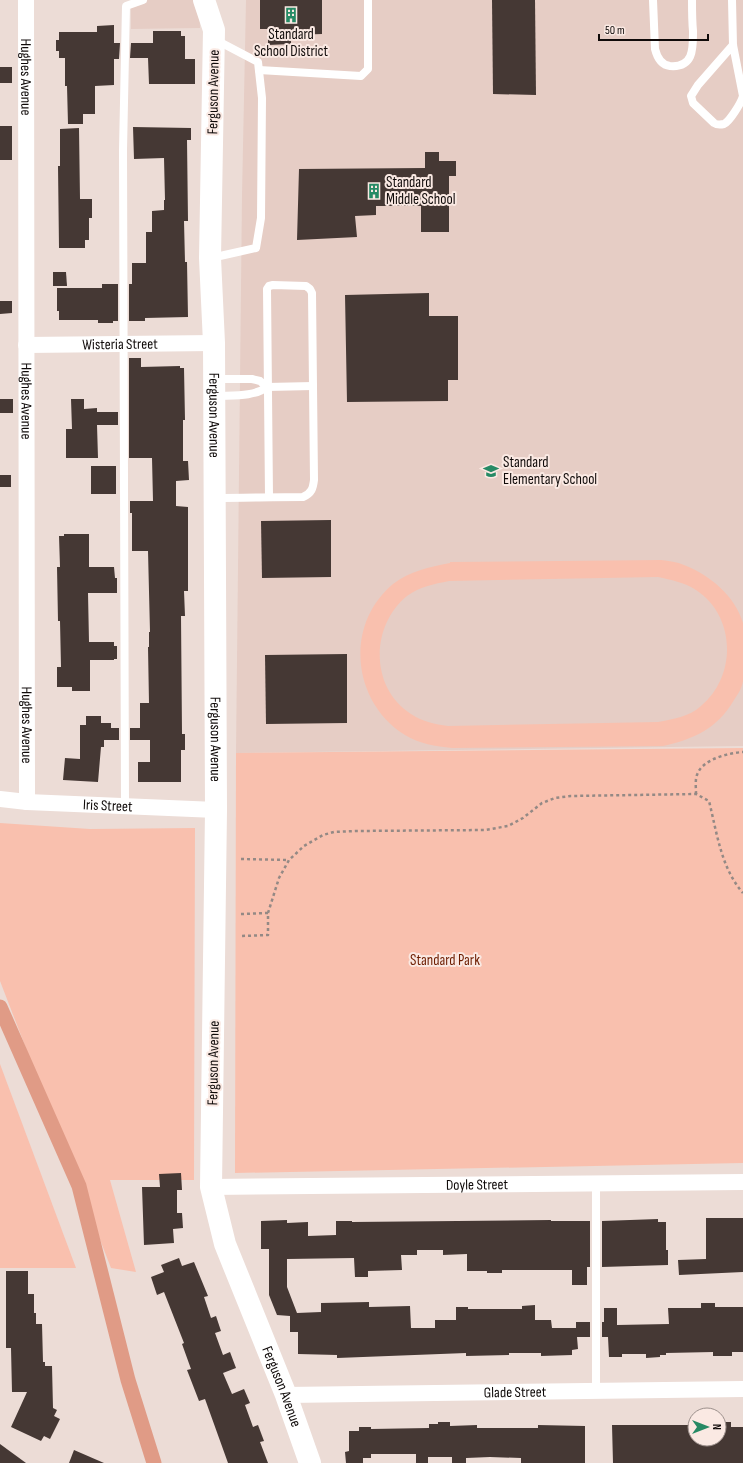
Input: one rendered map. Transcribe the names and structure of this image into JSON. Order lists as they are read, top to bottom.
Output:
{
  "streets": {
    "street": [
      "Hughes Avenue",
      "Ferguson Avenue",
      "Wisteria Street",
      "Iris Street",
      "Doyle Street",
      "Glade Street"
    ]
  },
  "crossings": [
    ["Hughes Avenue", "Wisteria Street"],
    ["Hughes Avenue", "Iris Street"],
    ["Ferguson Avenue", "Wisteria Street"],
    ["Ferguson Avenue", "Iris Street"],
    ["Ferguson Avenue", "Doyle Street"],
    ["Ferguson Avenue", "Glade Street"]
  ],
  "parks": ["Standard Park"],
  "places": {
    "building": ["Standard School District", "Standard Middle School"],
    "school or university": ["Standard Elementary School"]
  },
  "scale_bar": "50 m",
  "north": "right"
}
